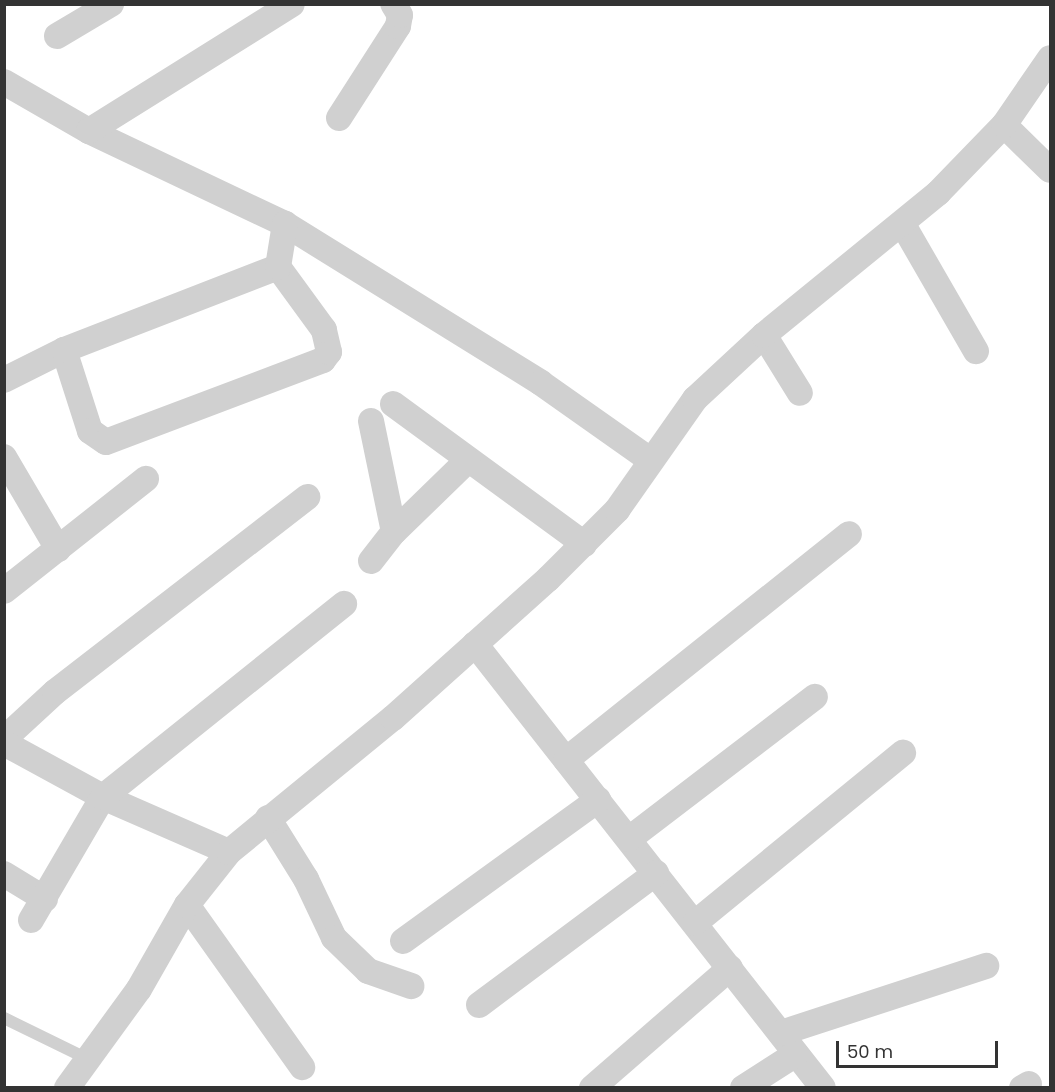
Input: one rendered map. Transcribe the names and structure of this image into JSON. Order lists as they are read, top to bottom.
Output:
{
  "scale_bar": "50 m"
}
